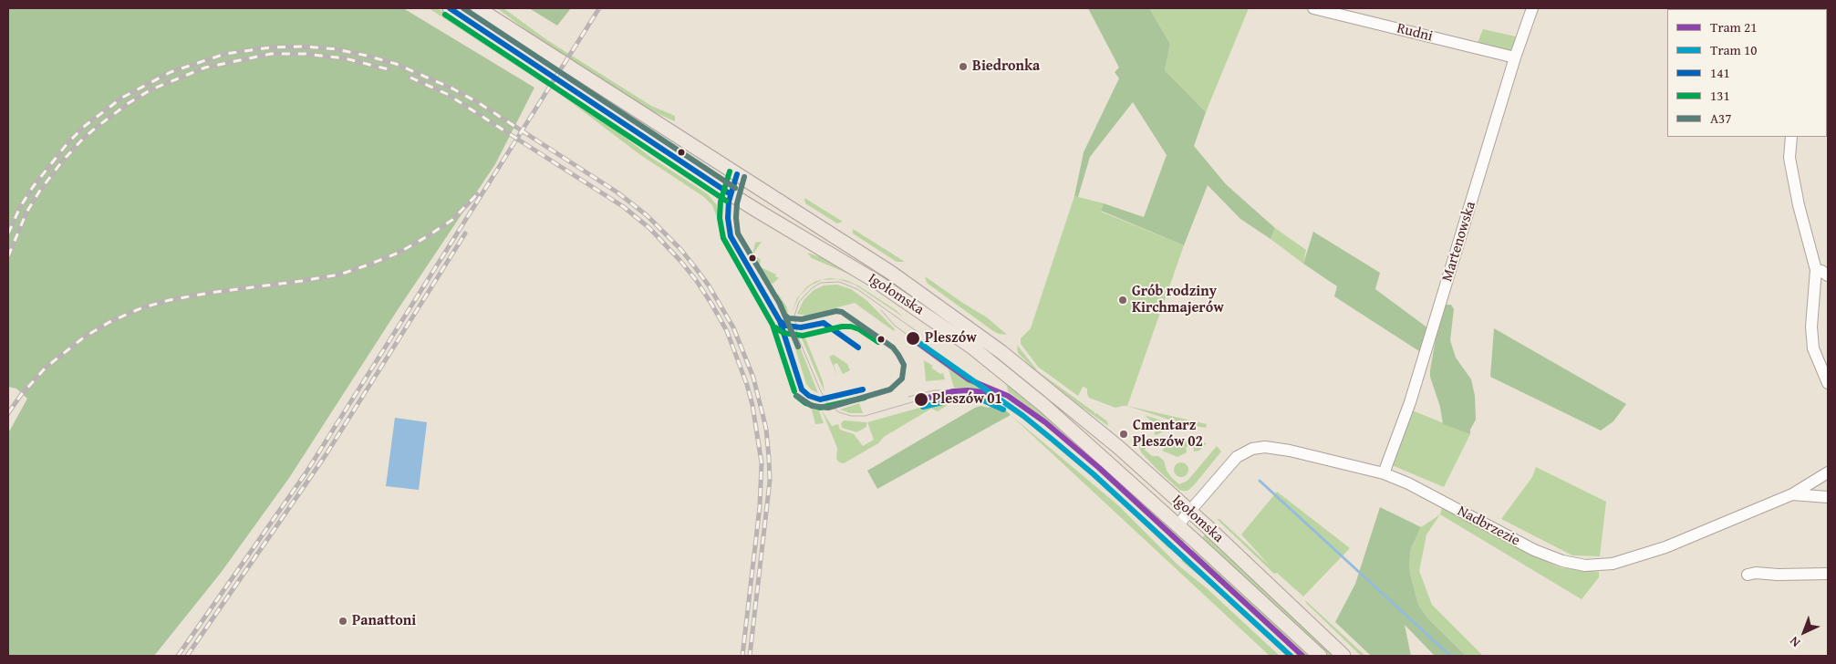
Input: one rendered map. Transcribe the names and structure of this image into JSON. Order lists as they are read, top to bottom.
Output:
{
  "streets": {
    "main road": ["Igołomska"],
    "street": ["Rudni", "Martenowska", "Nadbrzezie"]
  },
  "crossings": [
    ["Rudni", "Martenowska"],
    ["Martenowska", "Nadbrzezie"],
    ["Igołomska", "Nadbrzezie"]
  ],
  "places": [
    "Biedronka",
    "Grób rodziny Kirchmajerów",
    "Pleszów",
    "Pleszów 01",
    "Cmentarz Pleszów 02",
    "Panattoni"
  ],
  "lines": [
    "transit line 141",
    "transit line A37",
    "transit line 131",
    "tram line 10",
    "tram line 21"
  ],
  "legend": [
    "Tram 21",
    "Tram 10",
    "141",
    "131",
    "A37"
  ],
  "north": "bottom left"
}
